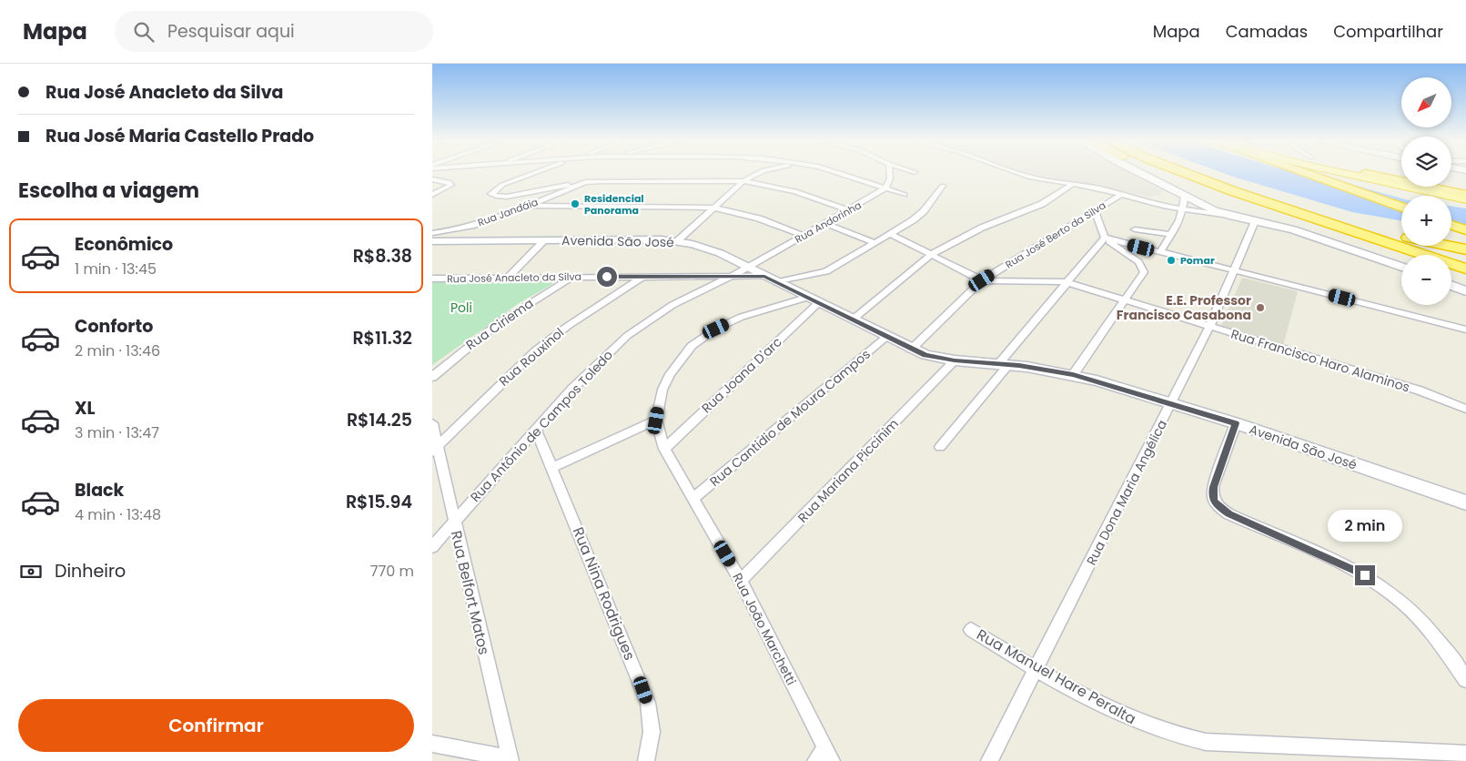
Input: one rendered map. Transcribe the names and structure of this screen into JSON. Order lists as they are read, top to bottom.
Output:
{
  "streets": {
    "main road": ["Avenida São José"],
    "street": [
      "Rua Jandáia",
      "Rua Andorinha",
      "Rua José Berto da Silva",
      "Rua José Anacleto da Silva",
      "Rua Ciriema",
      "Rua Rouxinol",
      "Rua Francisco Haro Alaminos",
      "Rua Joana D'arc",
      "Rua Cantidio de Moura Campos",
      "Rua Antônio de Campos Toledo",
      "Rua Mariana Piccinim",
      "Rua Dona Maria Angélica",
      "Rua Belfort Matos",
      "Rua Nina Rodrigues",
      "Rua João Marchetti",
      "Rua Manuel Hare Peralta"
    ]
  },
  "crossings": [
    ["Rua Jandáia", "Rua Andorinha"],
    ["Rua Andorinha", "Avenida São José"],
    ["Rua Andorinha", "Rua Antônio de Campos Toledo"],
    ["Rua José Berto da Silva", "Avenida São José"],
    ["Rua José Berto da Silva", "Rua Francisco Haro Alaminos"],
    ["Avenida São José", "Rua Joana D'arc"],
    ["Avenida São José", "Rua Cantidio de Moura Campos"],
    ["Avenida São José", "Rua Antônio de Campos Toledo"],
    ["Avenida São José", "Rua Mariana Piccinim"],
    ["Avenida São José", "Rua Dona Maria Angélica"],
    ["Avenida São José", "Rua João Marchetti"],
    ["Rua José Anacleto da Silva", "Rua Ciriema"],
    ["Rua José Anacleto da Silva", "Rua Rouxinol"],
    ["Rua José Anacleto da Silva", "Rua Antônio de Campos Toledo"],
    ["Rua Rouxinol", "Rua Belfort Matos"],
    ["Rua Francisco Haro Alaminos", "Rua Dona Maria Angélica"],
    ["Rua Joana D'arc", "Rua João Marchetti"],
    ["Rua Cantidio de Moura Campos", "Rua João Marchetti"],
    ["Rua Antônio de Campos Toledo", "Rua Belfort Matos"],
    ["Rua Antônio de Campos Toledo", "Rua Nina Rodrigues"],
    ["Rua Mariana Piccinim", "Rua João Marchetti"],
    ["Rua Dona Maria Angélica", "Rua Manuel Hare Peralta"]
  ],
  "parks": ["Poli"],
  "places": ["Residencial Panorama", "Pomar", "E.E. Professor Francisco Casabona"],
  "north": "bottom left",
  "page": {
    "header": "Mapa",
    "search": "Pesquisar aqui",
    "nav": ["Mapa", "Camadas", "Compartilhar"],
    "banner": ["Rua José Anacleto da Silva", "Rua José Maria Castello Prado"],
    "map_buttons": ["+", "−"],
    "heading": "Escolha a viagem",
    "list": [
      {
        "name": "Econômico",
        "note": "1 min · 13:45",
        "value": "R$8.38"
      },
      {
        "name": "Conforto",
        "note": "2 min · 13:46",
        "value": "R$11.32"
      },
      {
        "name": "XL",
        "note": "3 min · 13:47",
        "value": "R$14.25"
      },
      {
        "name": "Black",
        "note": "4 min · 13:48",
        "value": "R$15.94"
      }
    ],
    "bubble": "2 min",
    "pay": ["Dinheiro", "770 m"],
    "buttons": "Confirmar"
  }
}
